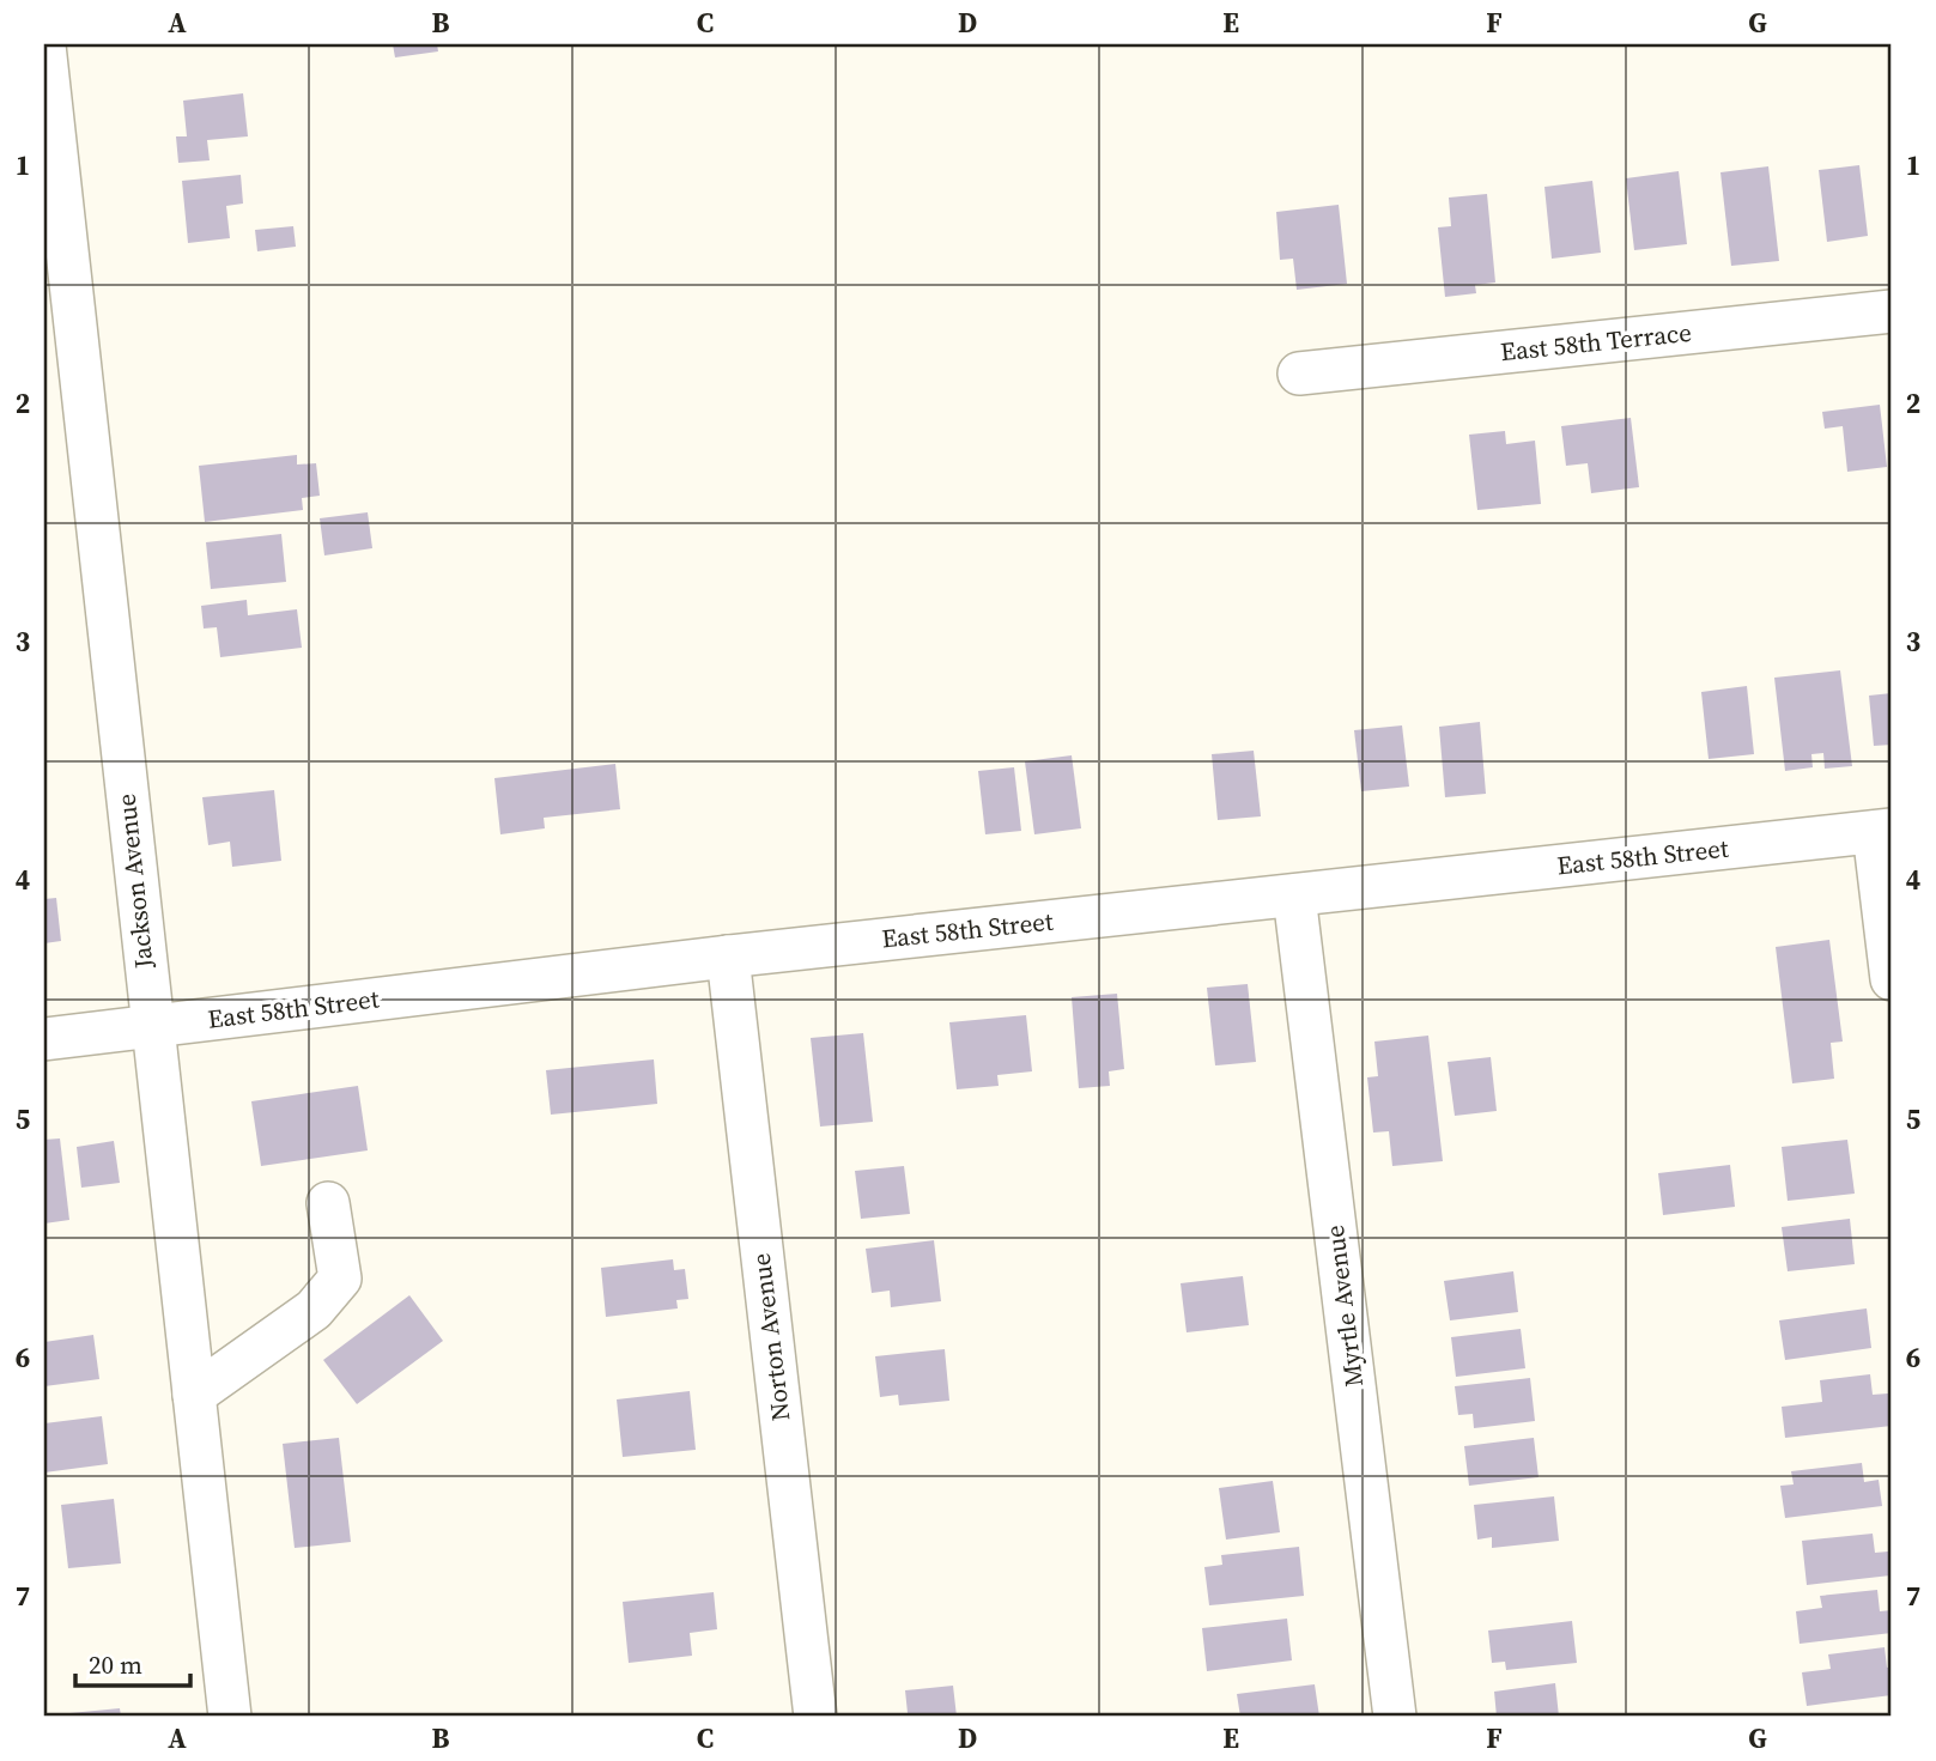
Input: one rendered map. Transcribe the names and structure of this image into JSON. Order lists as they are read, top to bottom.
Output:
{
  "streets": {
    "street": [
      "East 58th Terrace",
      "East 58th Street",
      "Jackson Avenue",
      "Myrtle Avenue",
      "Norton Avenue"
    ]
  },
  "crossings": [
    ["East 58th Street", "Jackson Avenue"],
    ["East 58th Street", "Myrtle Avenue"],
    ["East 58th Street", "Norton Avenue"]
  ],
  "scale_bar": "20 m",
  "grid": {
    "columns": [
      "A",
      "B",
      "C",
      "D",
      "E",
      "F",
      "G"
    ],
    "rows": [
      "1",
      "2",
      "3",
      "4",
      "5",
      "6",
      "7"
    ]
  }
}
